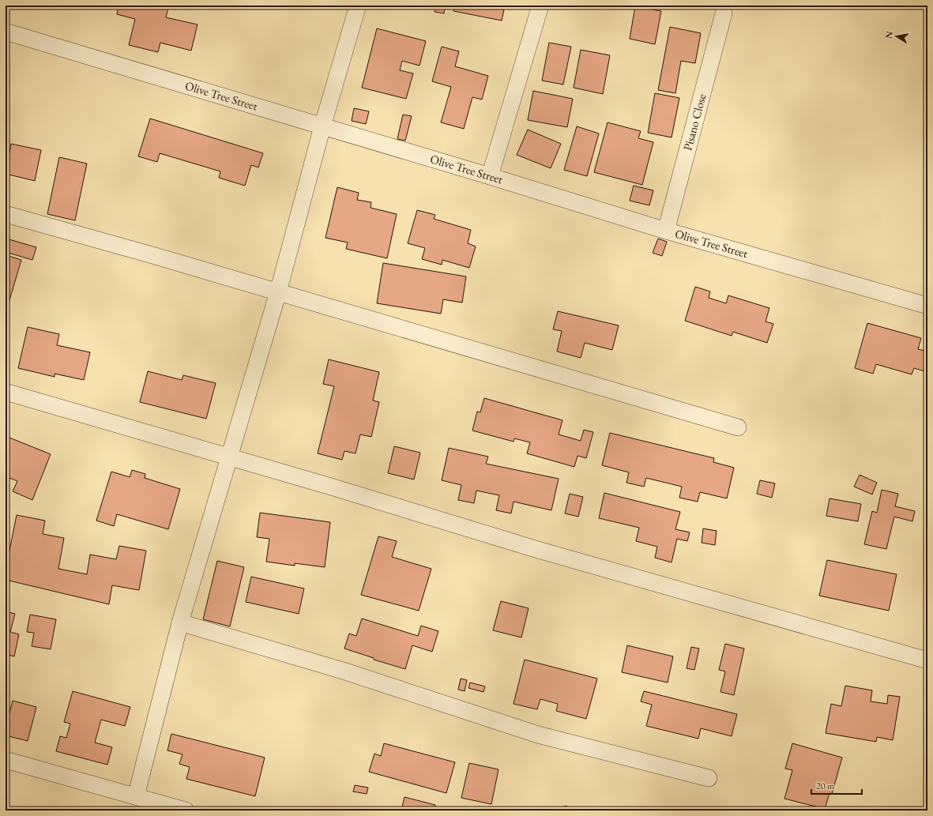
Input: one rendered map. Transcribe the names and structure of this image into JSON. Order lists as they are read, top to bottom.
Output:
{
  "streets": {
    "street": ["Olive Tree Street", "Pisano Close"]
  },
  "crossings": [
    ["Olive Tree Street", "Pisano Close"]
  ],
  "scale_bar": "20 m",
  "north": "left"
}
